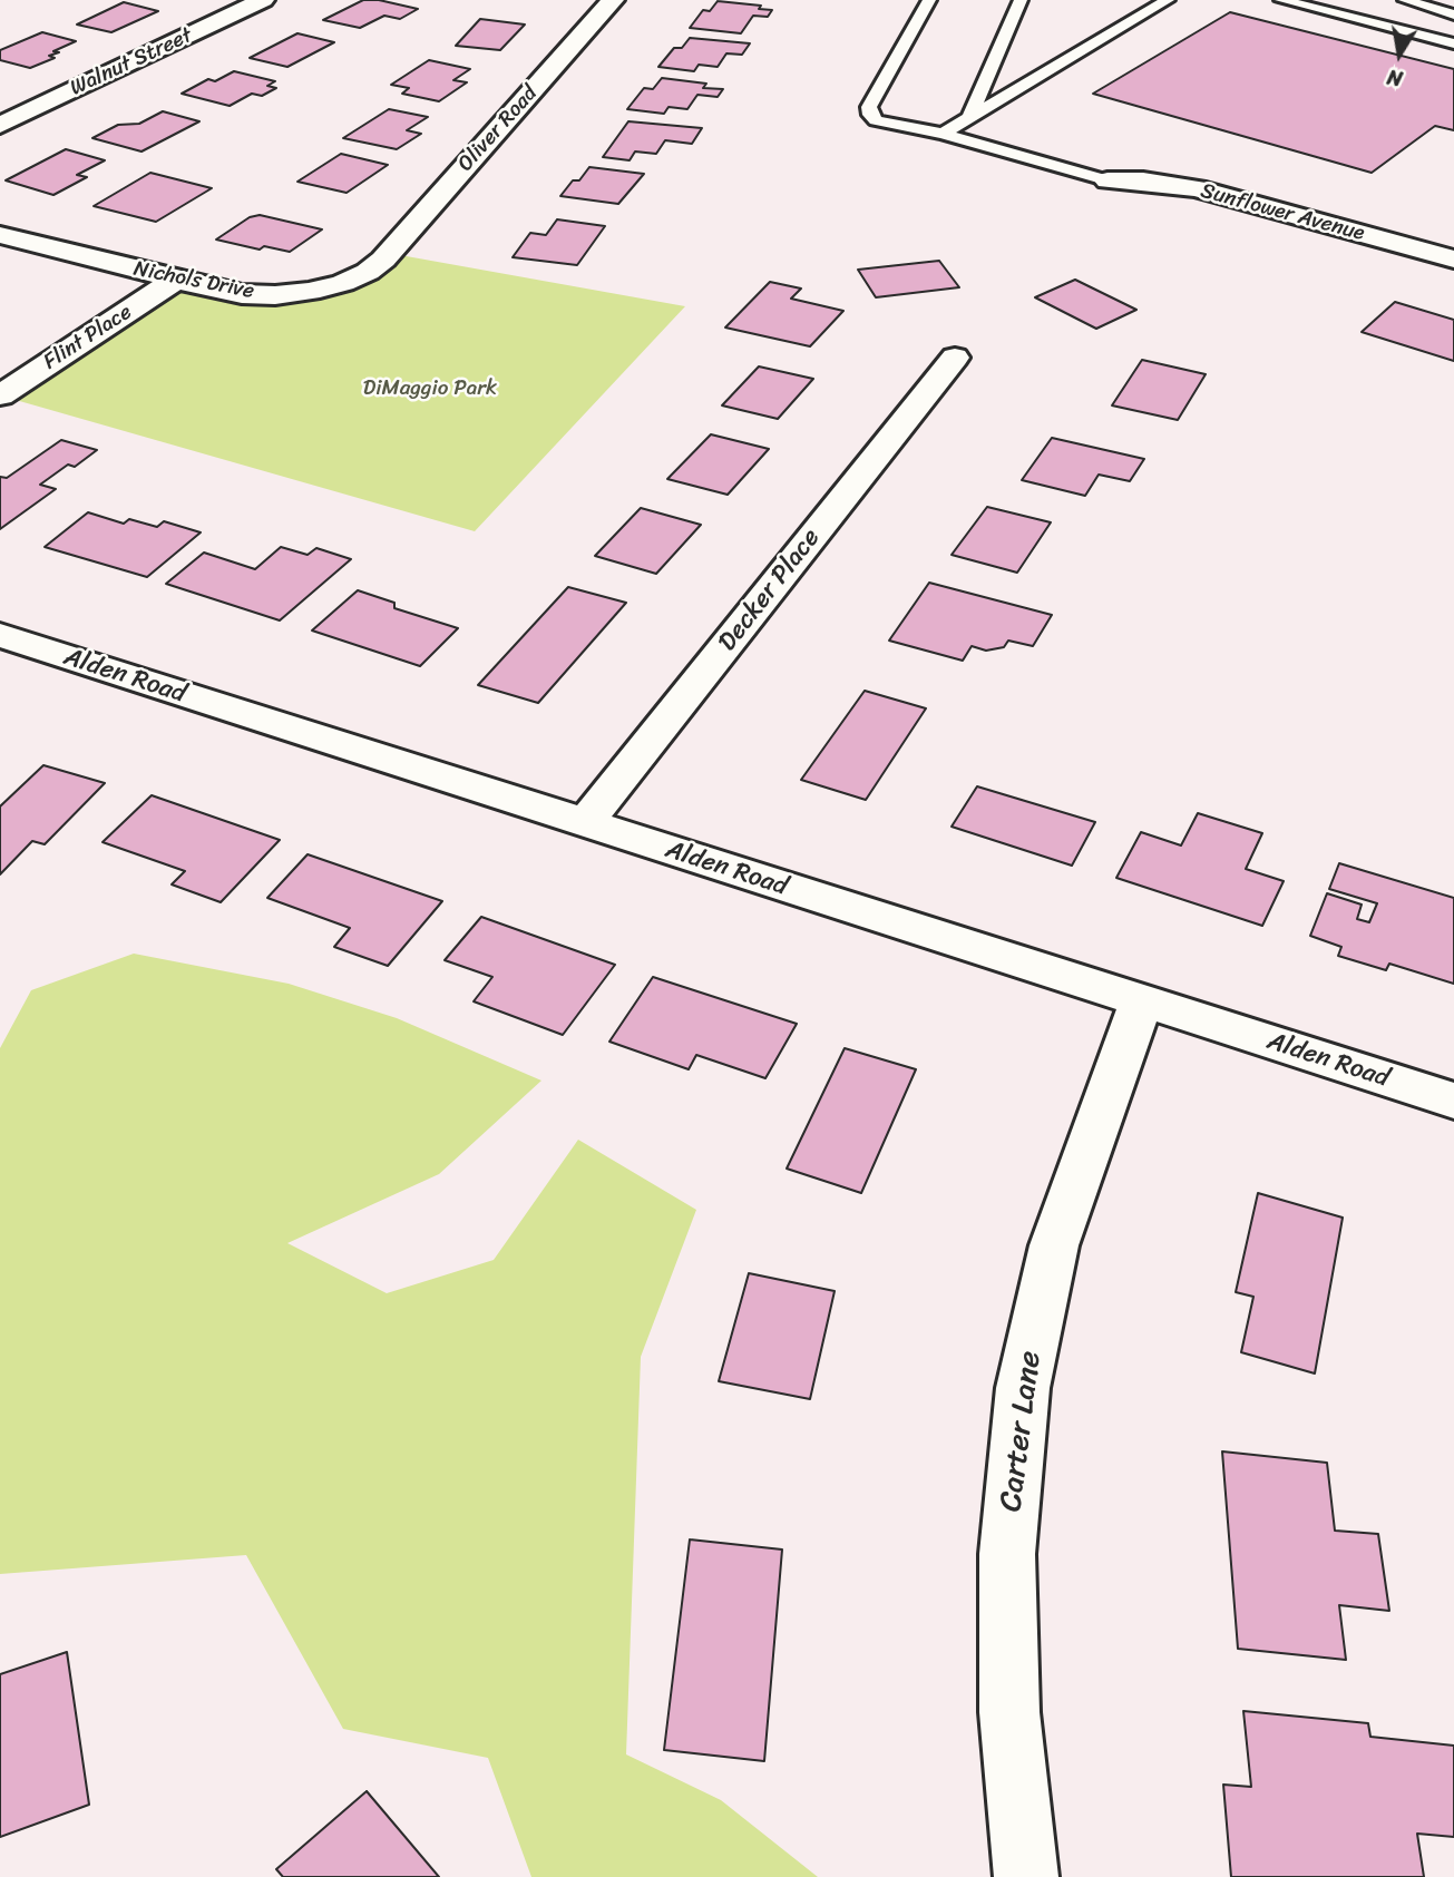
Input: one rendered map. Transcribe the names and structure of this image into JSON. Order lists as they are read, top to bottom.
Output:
{
  "streets": {
    "street": [
      "Walnut Street",
      "Oliver Road",
      "Sunflower Avenue",
      "Nichols Drive",
      "Flint Place",
      "Decker Place",
      "Alden Road",
      "Carter Lane"
    ]
  },
  "crossings": [
    ["Oliver Road", "Nichols Drive"],
    ["Nichols Drive", "Flint Place"],
    ["Decker Place", "Alden Road"],
    ["Alden Road", "Carter Lane"]
  ],
  "parks": ["DiMaggio Park"],
  "north": "bottom"
}
